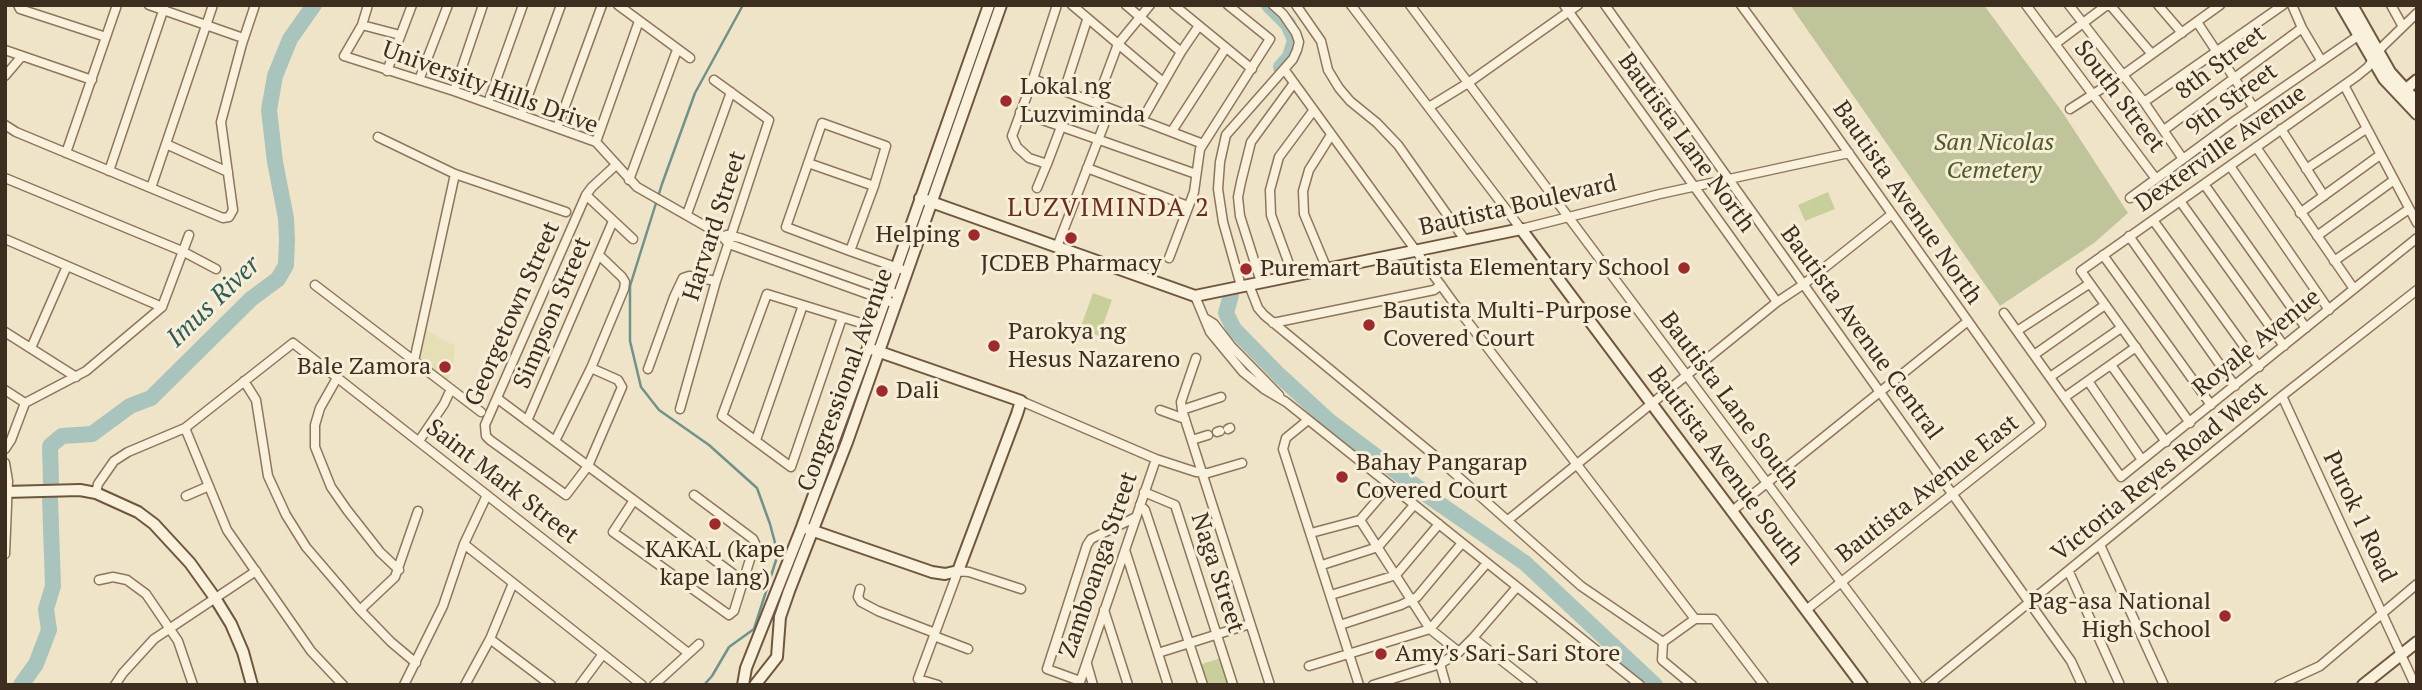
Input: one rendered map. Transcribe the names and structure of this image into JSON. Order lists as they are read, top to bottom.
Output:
{
  "streets": {
    "street": [
      "8th Street",
      "University Hills Drive",
      "South Street",
      "9th Street",
      "Bautista Lane North",
      "Dexterville Avenue",
      "Bautista Avenue North",
      "Bautista Boulevard",
      "Harvard Street",
      "Simpson Street",
      "Georgetown Street",
      "Bautista Avenue Central",
      "Royale Avenue",
      "Congressional Avenue",
      "Bautista Lane South",
      "Bautista Avenue South",
      "Victoria Reyes Road West",
      "Saint Mark Street",
      "Bautista Avenue East",
      "Purok 1 Road",
      "Zamboanga Street",
      "Naga Street"
    ]
  },
  "crossings": [
    ["University Hills Drive", "Harvard Street"],
    ["University Hills Drive", "Georgetown Street"],
    ["University Hills Drive", "Congressional Avenue"],
    ["South Street", "9th Street"],
    ["Bautista Lane North", "Bautista Boulevard"],
    ["Bautista Avenue North", "Bautista Boulevard"],
    ["Bautista Avenue North", "Bautista Avenue East"],
    ["Bautista Boulevard", "Bautista Avenue Central"],
    ["Bautista Boulevard", "Bautista Lane South"],
    ["Bautista Boulevard", "Bautista Avenue South"],
    ["Bautista Avenue Central", "Victoria Reyes Road West"],
    ["Bautista Avenue Central", "Bautista Avenue East"],
    ["Bautista Lane South", "Bautista Avenue East"],
    ["Bautista Avenue South", "Bautista Avenue East"],
    ["Victoria Reyes Road West", "Purok 1 Road"],
    ["Zamboanga Street", "Naga Street"]
  ],
  "districts": ["LUZVIMINDA 2"],
  "water": ["Imus River"],
  "parks": ["San Nicolas Cemetery"],
  "places": [
    "Lokal ng Luzviminda",
    "Helping",
    "JCDEB Pharmacy",
    "Bautista Elementary School",
    "Puremart",
    "Bautista Multi-Purpose Covered Court",
    "Parokya ng Hesus Nazareno",
    "Bale Zamora",
    "Dali",
    "Bahay Pangarap Covered Court",
    "KAKAL (kape kape lang)",
    "Pag-asa National High School",
    "Amy's Sari-Sari Store"
  ]
}
